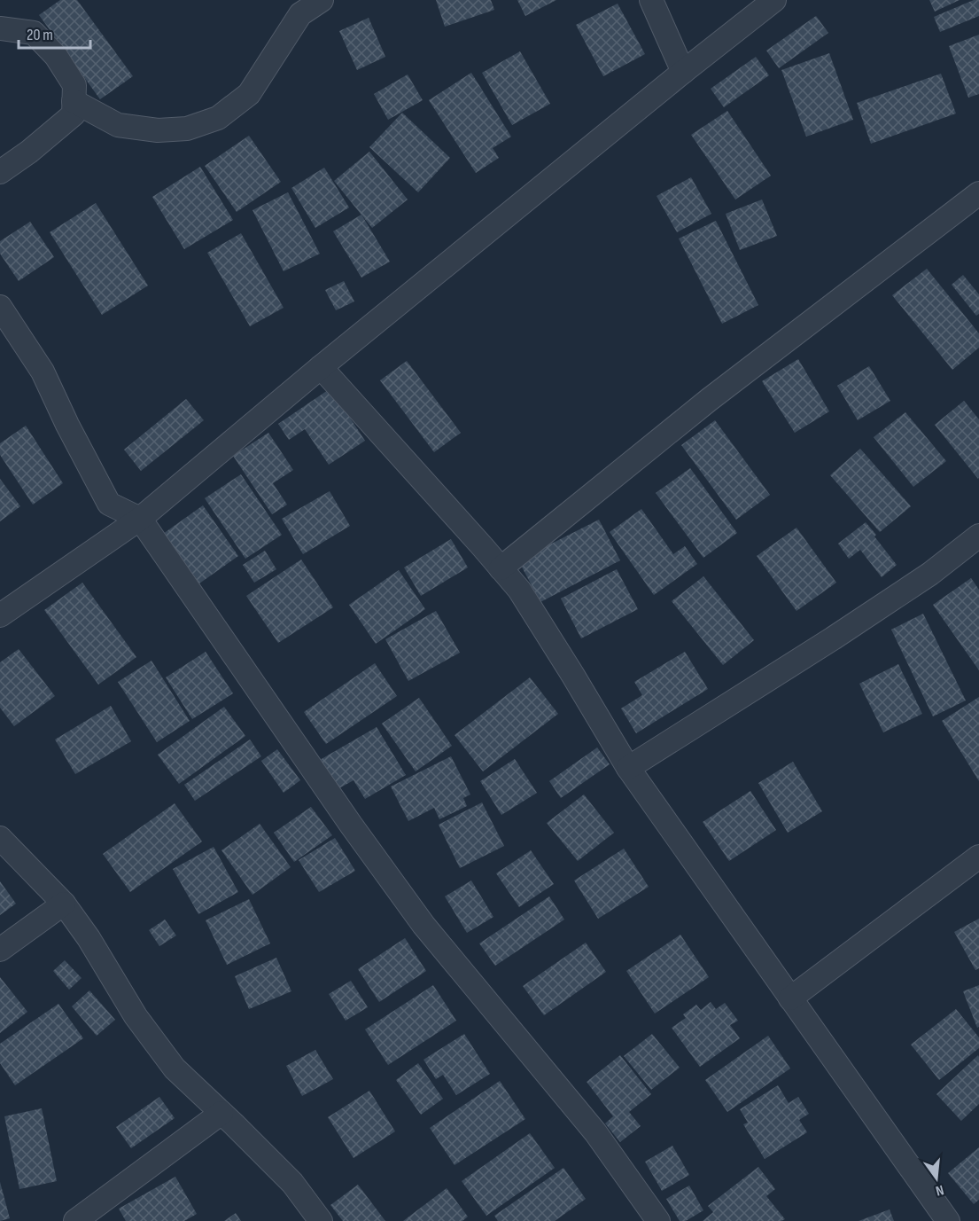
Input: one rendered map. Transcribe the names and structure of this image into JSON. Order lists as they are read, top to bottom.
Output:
{
  "scale_bar": "20 m",
  "north": "bottom"
}
